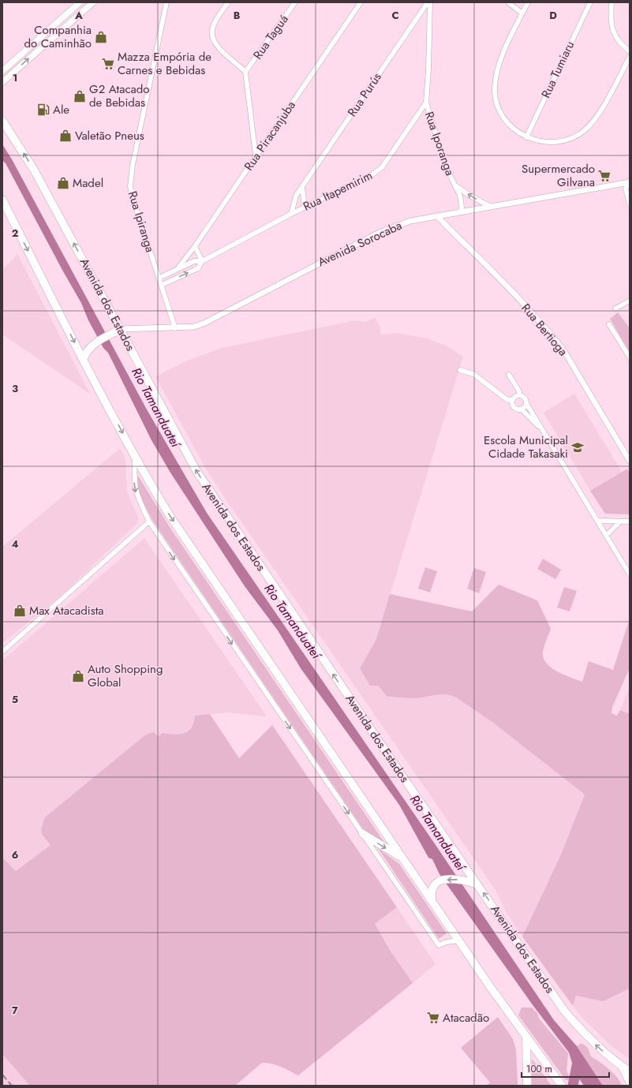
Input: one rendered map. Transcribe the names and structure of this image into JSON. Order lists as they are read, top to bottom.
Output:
{
  "streets": {
    "highway": ["Avenida dos Estados"],
    "street": [
      "Rua Taguá",
      "Rua Tumiaru",
      "Rua Purús",
      "Rua Piracanjuba",
      "Rua Iporanga",
      "Rua Itapemirim",
      "Rua Ipiranga",
      "Avenida Sorocaba",
      "Rua Bertioga"
    ]
  },
  "crossings": [
    ["Rua Purús", "Rua Itapemirim"],
    ["Rua Piracanjuba", "Rua Itapemirim"],
    ["Rua Iporanga", "Rua Itapemirim"],
    ["Rua Iporanga", "Avenida Sorocaba"],
    ["Rua Itapemirim", "Rua Ipiranga"],
    ["Rua Ipiranga", "Avenida Sorocaba"],
    ["Avenida Sorocaba", "Avenida dos Estados"],
    ["Avenida Sorocaba", "Rua Bertioga"]
  ],
  "water": ["Rio Tamanduateí"],
  "places": {
    "shop": [
      "Companhia do Caminhão",
      "G2 Atacado de Bebidas",
      "Valetão Pneus",
      "Madel",
      "Max Atacadista",
      "Auto Shopping Global"
    ],
    "supermarket": ["Mazza Empória de Carnes e Bebidas", "Supermercado Gilvana", "Atacadão"],
    "fuel station": ["Ale"],
    "school or university": ["Escola Municipal Cidade Takasaki"]
  },
  "scale_bar": "100 m",
  "grid": {
    "columns": [
      "A",
      "B",
      "C",
      "D"
    ],
    "rows": [
      "1",
      "2",
      "3",
      "4",
      "5",
      "6",
      "7"
    ]
  }
}
